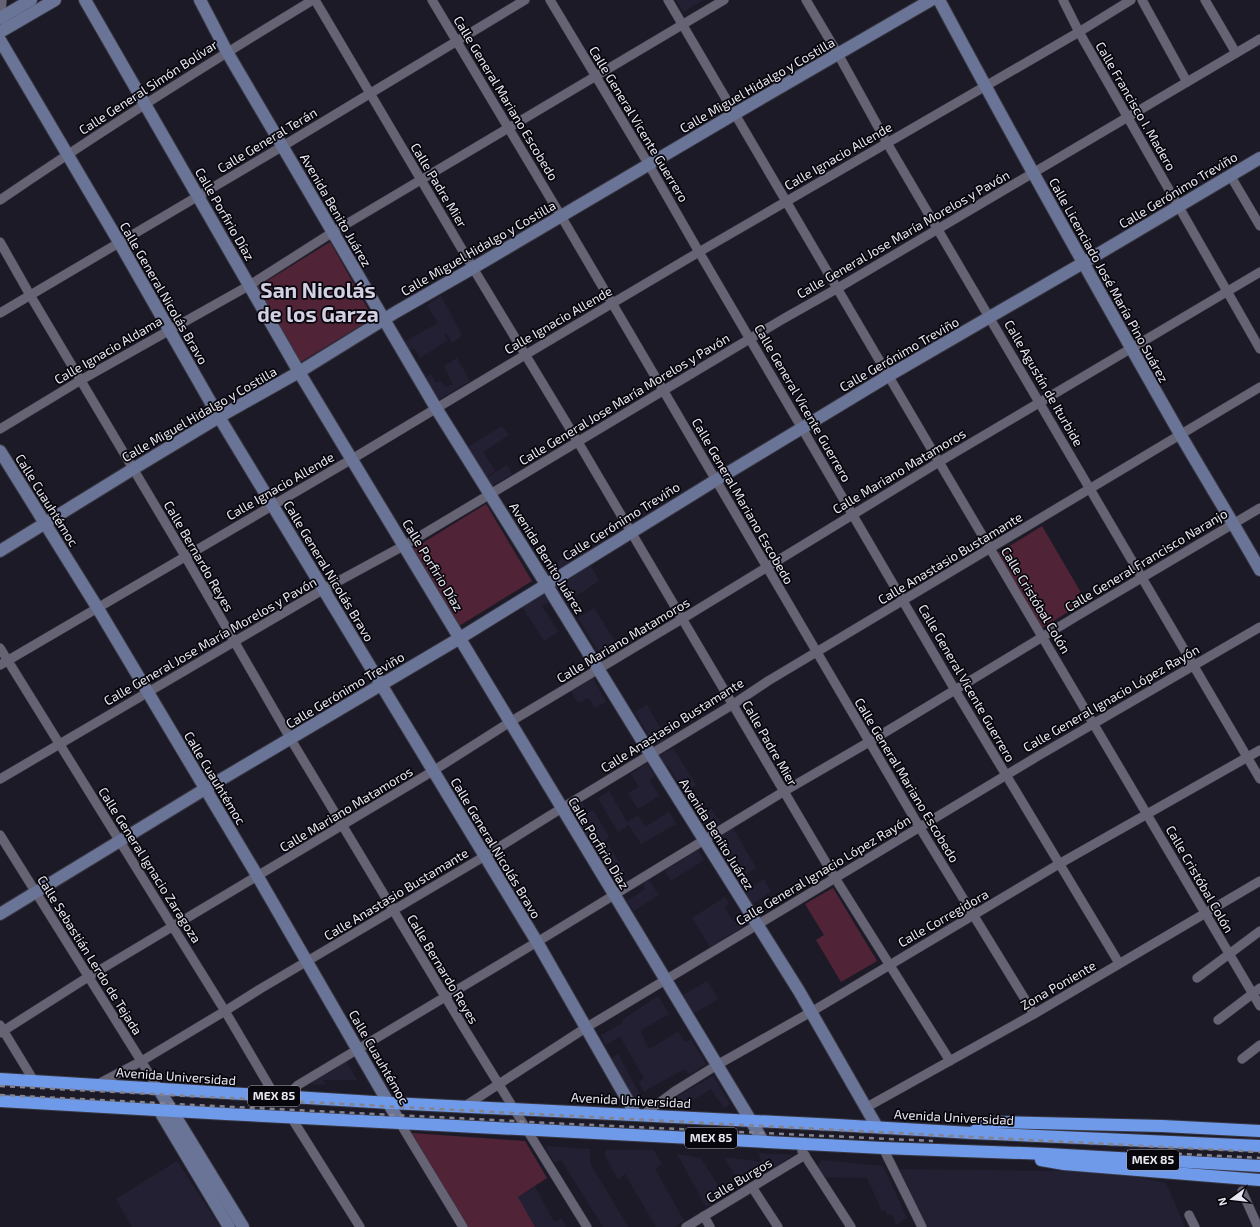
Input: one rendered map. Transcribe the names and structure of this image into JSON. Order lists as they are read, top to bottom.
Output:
{
  "streets": {
    "highway": ["Avenida Universidad", "MEX 85"],
    "street": [
      "Calle Miguel Hidalgo y Costilla",
      "Calle General Simón Bolívar",
      "Calle General Mariano Escobedo",
      "Calle Francisco I. Madero",
      "Calle General Vicente Guerrero",
      "Calle General Terán",
      "Calle Ignacio Allende",
      "Calle Padre Mier",
      "Calle Gerónimo Treviño",
      "Avenida Benito Juárez",
      "Calle Porfirio Díaz",
      "Calle General Jose María Morelos y Pavón",
      "Calle Licenciado José María Pino Suárez",
      "Calle General Nicolás Bravo",
      "Calle Ignacio Aldama",
      "Calle Agustín de Iturbide",
      "Calle Mariano Matamoros",
      "Calle Cuauhtémoc",
      "Calle Bernardo Reyes",
      "Calle Anastasio Bustamante",
      "Calle General Francisco Naranjo",
      "Calle Cristóbal Colón",
      "Calle General Ignacio López Rayón",
      "Calle General Ignacio Zaragoza",
      "Calle Corregidora",
      "Calle Sebastián Lerdo de Tejada",
      "Zona Poniente",
      "Calle Burgos"
    ]
  },
  "crossings": [
    ["Calle Miguel Hidalgo y Costilla", "Calle General Mariano Escobedo"],
    ["Calle Miguel Hidalgo y Costilla", "Calle General Vicente Guerrero"],
    ["Calle Miguel Hidalgo y Costilla", "Calle Padre Mier"],
    ["Calle Miguel Hidalgo y Costilla", "Avenida Benito Juárez"],
    ["Calle Miguel Hidalgo y Costilla", "Calle Porfirio Díaz"],
    ["Calle Miguel Hidalgo y Costilla", "Calle General Nicolás Bravo"],
    ["Calle Miguel Hidalgo y Costilla", "Calle Agustín de Iturbide"],
    ["Calle Miguel Hidalgo y Costilla", "Calle Cuauhtémoc"],
    ["Calle Miguel Hidalgo y Costilla", "Calle Bernardo Reyes"],
    ["Calle Miguel Hidalgo y Costilla", "Calle Cristóbal Colón"],
    ["Calle General Simón Bolívar", "Calle Padre Mier"],
    ["Calle General Simón Bolívar", "Avenida Benito Juárez"],
    ["Calle General Simón Bolívar", "Calle Porfirio Díaz"],
    ["Calle General Simón Bolívar", "Calle General Nicolás Bravo"],
    ["Calle General Mariano Escobedo", "Calle General Terán"],
    ["Calle General Mariano Escobedo", "Calle Ignacio Allende"],
    ["Calle General Mariano Escobedo", "Calle Gerónimo Treviño"],
    ["Calle General Mariano Escobedo", "Calle General Jose María Morelos y Pavón"],
    ["Calle General Mariano Escobedo", "Calle Ignacio Aldama"],
    ["Calle General Mariano Escobedo", "Calle Mariano Matamoros"],
    ["Calle General Mariano Escobedo", "Calle Anastasio Bustamante"],
    ["Calle General Mariano Escobedo", "Calle General Francisco Naranjo"],
    ["Calle General Mariano Escobedo", "Calle General Ignacio López Rayón"],
    ["Calle General Mariano Escobedo", "Calle Corregidora"],
    ["Calle General Mariano Escobedo", "Zona Poniente"],
    ["Calle Francisco I. Madero", "Calle Ignacio Allende"],
    ["Calle Francisco I. Madero", "Calle Gerónimo Treviño"],
    ["Calle Francisco I. Madero", "Calle General Jose María Morelos y Pavón"],
    ["Calle Francisco I. Madero", "Calle Mariano Matamoros"],
    ["Calle General Vicente Guerrero", "Calle Ignacio Allende"],
    ["Calle General Vicente Guerrero", "Calle Gerónimo Treviño"],
    ["Calle General Vicente Guerrero", "Calle General Jose María Morelos y Pavón"],
    ["Calle General Vicente Guerrero", "Calle Ignacio Aldama"],
    ["Calle General Vicente Guerrero", "Calle Mariano Matamoros"],
    ["Calle General Vicente Guerrero", "Calle Anastasio Bustamante"],
    ["Calle General Vicente Guerrero", "Calle General Francisco Naranjo"],
    ["Calle General Vicente Guerrero", "Calle General Ignacio López Rayón"],
    ["Calle General Vicente Guerrero", "Calle Corregidora"],
    ["Calle General Vicente Guerrero", "Zona Poniente"],
    ["Calle General Terán", "Calle Padre Mier"],
    ["Calle General Terán", "Avenida Benito Juárez"],
    ["Calle General Terán", "Calle Porfirio Díaz"],
    ["Calle General Terán", "Calle General Nicolás Bravo"],
    ["Calle General Terán", "Calle Bernardo Reyes"],
    ["Calle Ignacio Allende", "Calle Padre Mier"],
    ["Calle Ignacio Allende", "Avenida Benito Juárez"],
    ["Calle Ignacio Allende", "Calle Porfirio Díaz"],
    ["Calle Ignacio Allende", "Calle Licenciado José María Pino Suárez"],
    ["Calle Ignacio Allende", "Calle General Nicolás Bravo"],
    ["Calle Ignacio Allende", "Calle Agustín de Iturbide"],
    ["Calle Ignacio Allende", "Calle Cuauhtémoc"],
    ["Calle Ignacio Allende", "Calle Bernardo Reyes"],
    ["Calle Ignacio Allende", "Calle Cristóbal Colón"],
    ["Calle Ignacio Allende", "Calle General Ignacio Zaragoza"],
    ["Calle Padre Mier", "Calle Gerónimo Treviño"],
    ["Calle Padre Mier", "Calle General Jose María Morelos y Pavón"],
    ["Calle Padre Mier", "Calle Ignacio Aldama"],
    ["Calle Padre Mier", "Calle Mariano Matamoros"],
    ["Calle Padre Mier", "Calle Anastasio Bustamante"],
    ["Calle Padre Mier", "Calle General Francisco Naranjo"],
    ["Calle Padre Mier", "Calle General Ignacio López Rayón"],
    ["Calle Padre Mier", "Calle Corregidora"],
    ["Calle Padre Mier", "Zona Poniente"],
    ["Calle Gerónimo Treviño", "Avenida Benito Juárez"],
    ["Calle Gerónimo Treviño", "Calle Porfirio Díaz"],
    ["Calle Gerónimo Treviño", "Calle Licenciado José María Pino Suárez"],
    ["Calle Gerónimo Treviño", "Calle General Nicolás Bravo"],
    ["Calle Gerónimo Treviño", "Calle Agustín de Iturbide"],
    ["Calle Gerónimo Treviño", "Calle Cuauhtémoc"],
    ["Calle Gerónimo Treviño", "Calle Bernardo Reyes"],
    ["Calle Gerónimo Treviño", "Calle Cristóbal Colón"],
    ["Calle Gerónimo Treviño", "Calle General Ignacio Zaragoza"],
    ["Calle Gerónimo Treviño", "Calle Sebastián Lerdo de Tejada"],
    ["Avenida Benito Juárez", "Calle General Jose María Morelos y Pavón"],
    ["Avenida Benito Juárez", "Calle Ignacio Aldama"],
    ["Avenida Benito Juárez", "Calle Mariano Matamoros"],
    ["Avenida Benito Juárez", "Calle Anastasio Bustamante"],
    ["Avenida Benito Juárez", "Calle General Francisco Naranjo"],
    ["Avenida Benito Juárez", "Calle General Ignacio López Rayón"],
    ["Avenida Benito Juárez", "Calle Corregidora"],
    ["Avenida Benito Juárez", "Zona Poniente"],
    ["Avenida Benito Juárez", "Avenida Universidad"],
    ["Calle Porfirio Díaz", "Calle General Jose María Morelos y Pavón"],
    ["Calle Porfirio Díaz", "Calle Ignacio Aldama"],
    ["Calle Porfirio Díaz", "Calle Mariano Matamoros"],
    ["Calle Porfirio Díaz", "Calle Anastasio Bustamante"],
    ["Calle Porfirio Díaz", "Calle General Francisco Naranjo"],
    ["Calle Porfirio Díaz", "Calle General Ignacio López Rayón"],
    ["Calle Porfirio Díaz", "Calle Corregidora"],
    ["Calle Porfirio Díaz", "Avenida Universidad"],
    ["Calle Porfirio Díaz", "MEX 85"],
    ["Calle General Jose María Morelos y Pavón", "Calle Licenciado José María Pino Suárez"],
    ["Calle General Jose María Morelos y Pavón", "Calle General Nicolás Bravo"],
    ["Calle General Jose María Morelos y Pavón", "Calle Agustín de Iturbide"],
    ["Calle General Jose María Morelos y Pavón", "Calle Cuauhtémoc"],
    ["Calle General Jose María Morelos y Pavón", "Calle Bernardo Reyes"],
    ["Calle General Jose María Morelos y Pavón", "Calle Cristóbal Colón"],
    ["Calle General Jose María Morelos y Pavón", "Calle General Ignacio Zaragoza"],
    ["Calle Licenciado José María Pino Suárez", "Calle Mariano Matamoros"],
    ["Calle Licenciado José María Pino Suárez", "Calle Anastasio Bustamante"],
    ["Calle Licenciado José María Pino Suárez", "Calle General Francisco Naranjo"],
    ["Calle General Nicolás Bravo", "Calle Ignacio Aldama"],
    ["Calle General Nicolás Bravo", "Calle Mariano Matamoros"],
    ["Calle General Nicolás Bravo", "Calle Anastasio Bustamante"],
    ["Calle General Nicolás Bravo", "Calle General Francisco Naranjo"],
    ["Calle General Nicolás Bravo", "Calle General Ignacio López Rayón"],
    ["Calle General Nicolás Bravo", "Calle Corregidora"],
    ["Calle General Nicolás Bravo", "Avenida Universidad"],
    ["Calle Ignacio Aldama", "Calle Bernardo Reyes"],
    ["Calle Ignacio Aldama", "Calle Cristóbal Colón"],
    ["Calle Agustín de Iturbide", "Calle Mariano Matamoros"],
    ["Calle Agustín de Iturbide", "Calle Anastasio Bustamante"],
    ["Calle Agustín de Iturbide", "Calle General Francisco Naranjo"],
    ["Calle Agustín de Iturbide", "Calle General Ignacio López Rayón"],
    ["Calle Agustín de Iturbide", "Calle Corregidora"],
    ["Calle Mariano Matamoros", "Calle Cuauhtémoc"],
    ["Calle Mariano Matamoros", "Calle Bernardo Reyes"],
    ["Calle Mariano Matamoros", "Calle Cristóbal Colón"],
    ["Calle Mariano Matamoros", "Calle General Ignacio Zaragoza"],
    ["Calle Mariano Matamoros", "Calle Sebastián Lerdo de Tejada"],
    ["Calle Cuauhtémoc", "Calle Anastasio Bustamante"],
    ["Calle Cuauhtémoc", "Calle General Francisco Naranjo"],
    ["Calle Cuauhtémoc", "Avenida Universidad"],
    ["Calle Cuauhtémoc", "MEX 85"],
    ["Calle Bernardo Reyes", "Calle Anastasio Bustamante"],
    ["Calle Bernardo Reyes", "Calle General Francisco Naranjo"],
    ["Calle Bernardo Reyes", "Calle General Ignacio López Rayón"],
    ["Calle Bernardo Reyes", "Avenida Universidad"],
    ["Calle Bernardo Reyes", "MEX 85"],
    ["Calle Anastasio Bustamante", "Calle Cristóbal Colón"],
    ["Calle Anastasio Bustamante", "Calle General Ignacio Zaragoza"],
    ["Calle Anastasio Bustamante", "Calle Sebastián Lerdo de Tejada"],
    ["Calle Anastasio Bustamante", "Avenida Universidad"],
    ["Calle General Francisco Naranjo", "Calle Cristóbal Colón"],
    ["Calle General Francisco Naranjo", "Avenida Universidad"],
    ["Calle Cristóbal Colón", "Calle General Ignacio López Rayón"],
    ["Calle Cristóbal Colón", "Calle Corregidora"],
    ["Calle Cristóbal Colón", "Zona Poniente"],
    ["Calle General Ignacio López Rayón", "Avenida Universidad"],
    ["Calle General Ignacio Zaragoza", "Avenida Universidad"],
    ["Calle Corregidora", "Avenida Universidad"],
    ["Calle Sebastián Lerdo de Tejada", "Avenida Universidad"]
  ],
  "districts": ["San Nicolás de los Garza"],
  "north": "left"
}
